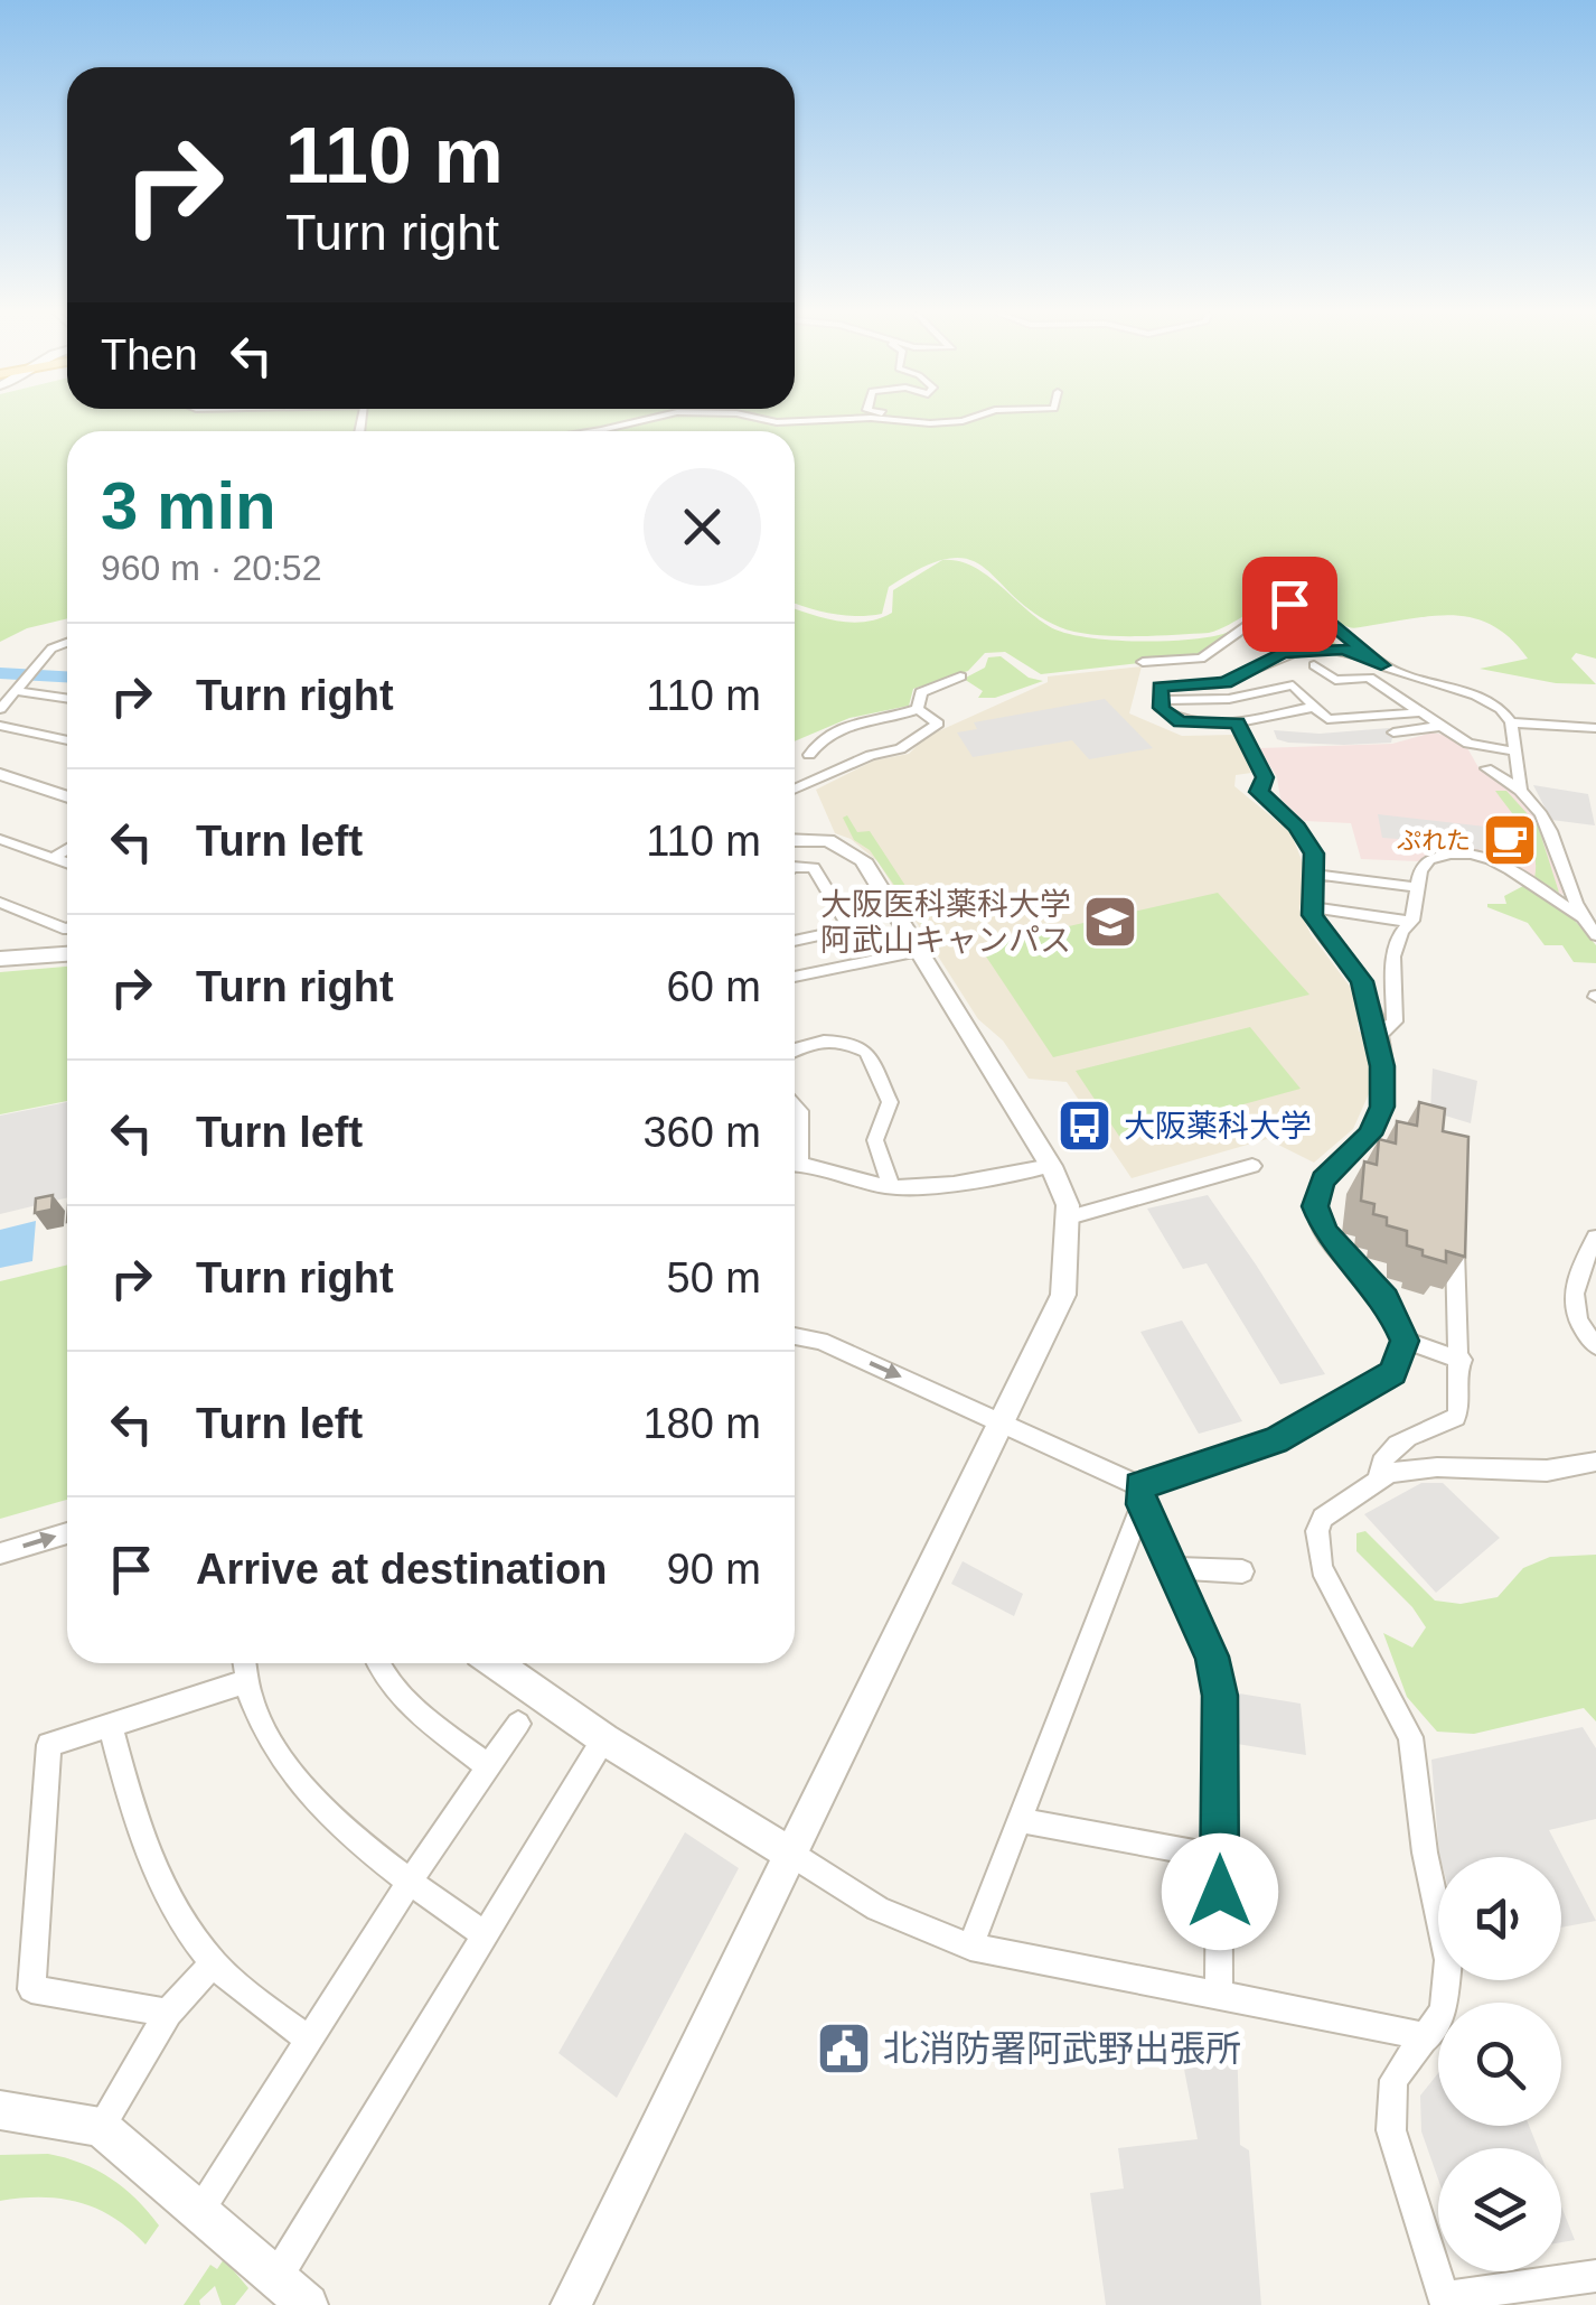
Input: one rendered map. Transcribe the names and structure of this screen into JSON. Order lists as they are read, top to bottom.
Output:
{
  "places": {
    "cafe": ["ぷれた"],
    "school or university": ["大阪医科薬科大学 阿武山キャンパス"],
    "bus stop": ["大阪薬科大学"],
    "public building": ["北消防署阿武野出張所"]
  },
  "page": {
    "turn": ["110 m", "Turn right"],
    "then": "Then",
    "heading": ["3 min", "960 m · 20:52"],
    "list": [
      {
        "name": "Turn right",
        "value": "110 m"
      },
      {
        "name": "Turn left",
        "value": "110 m"
      },
      {
        "name": "Turn right",
        "value": "60 m"
      },
      {
        "name": "Turn left",
        "value": "360 m"
      },
      {
        "name": "Turn right",
        "value": "50 m"
      },
      {
        "name": "Turn left",
        "value": "180 m"
      },
      {
        "name": "Arrive at destination",
        "value": "90 m"
      }
    ]
  }
}
